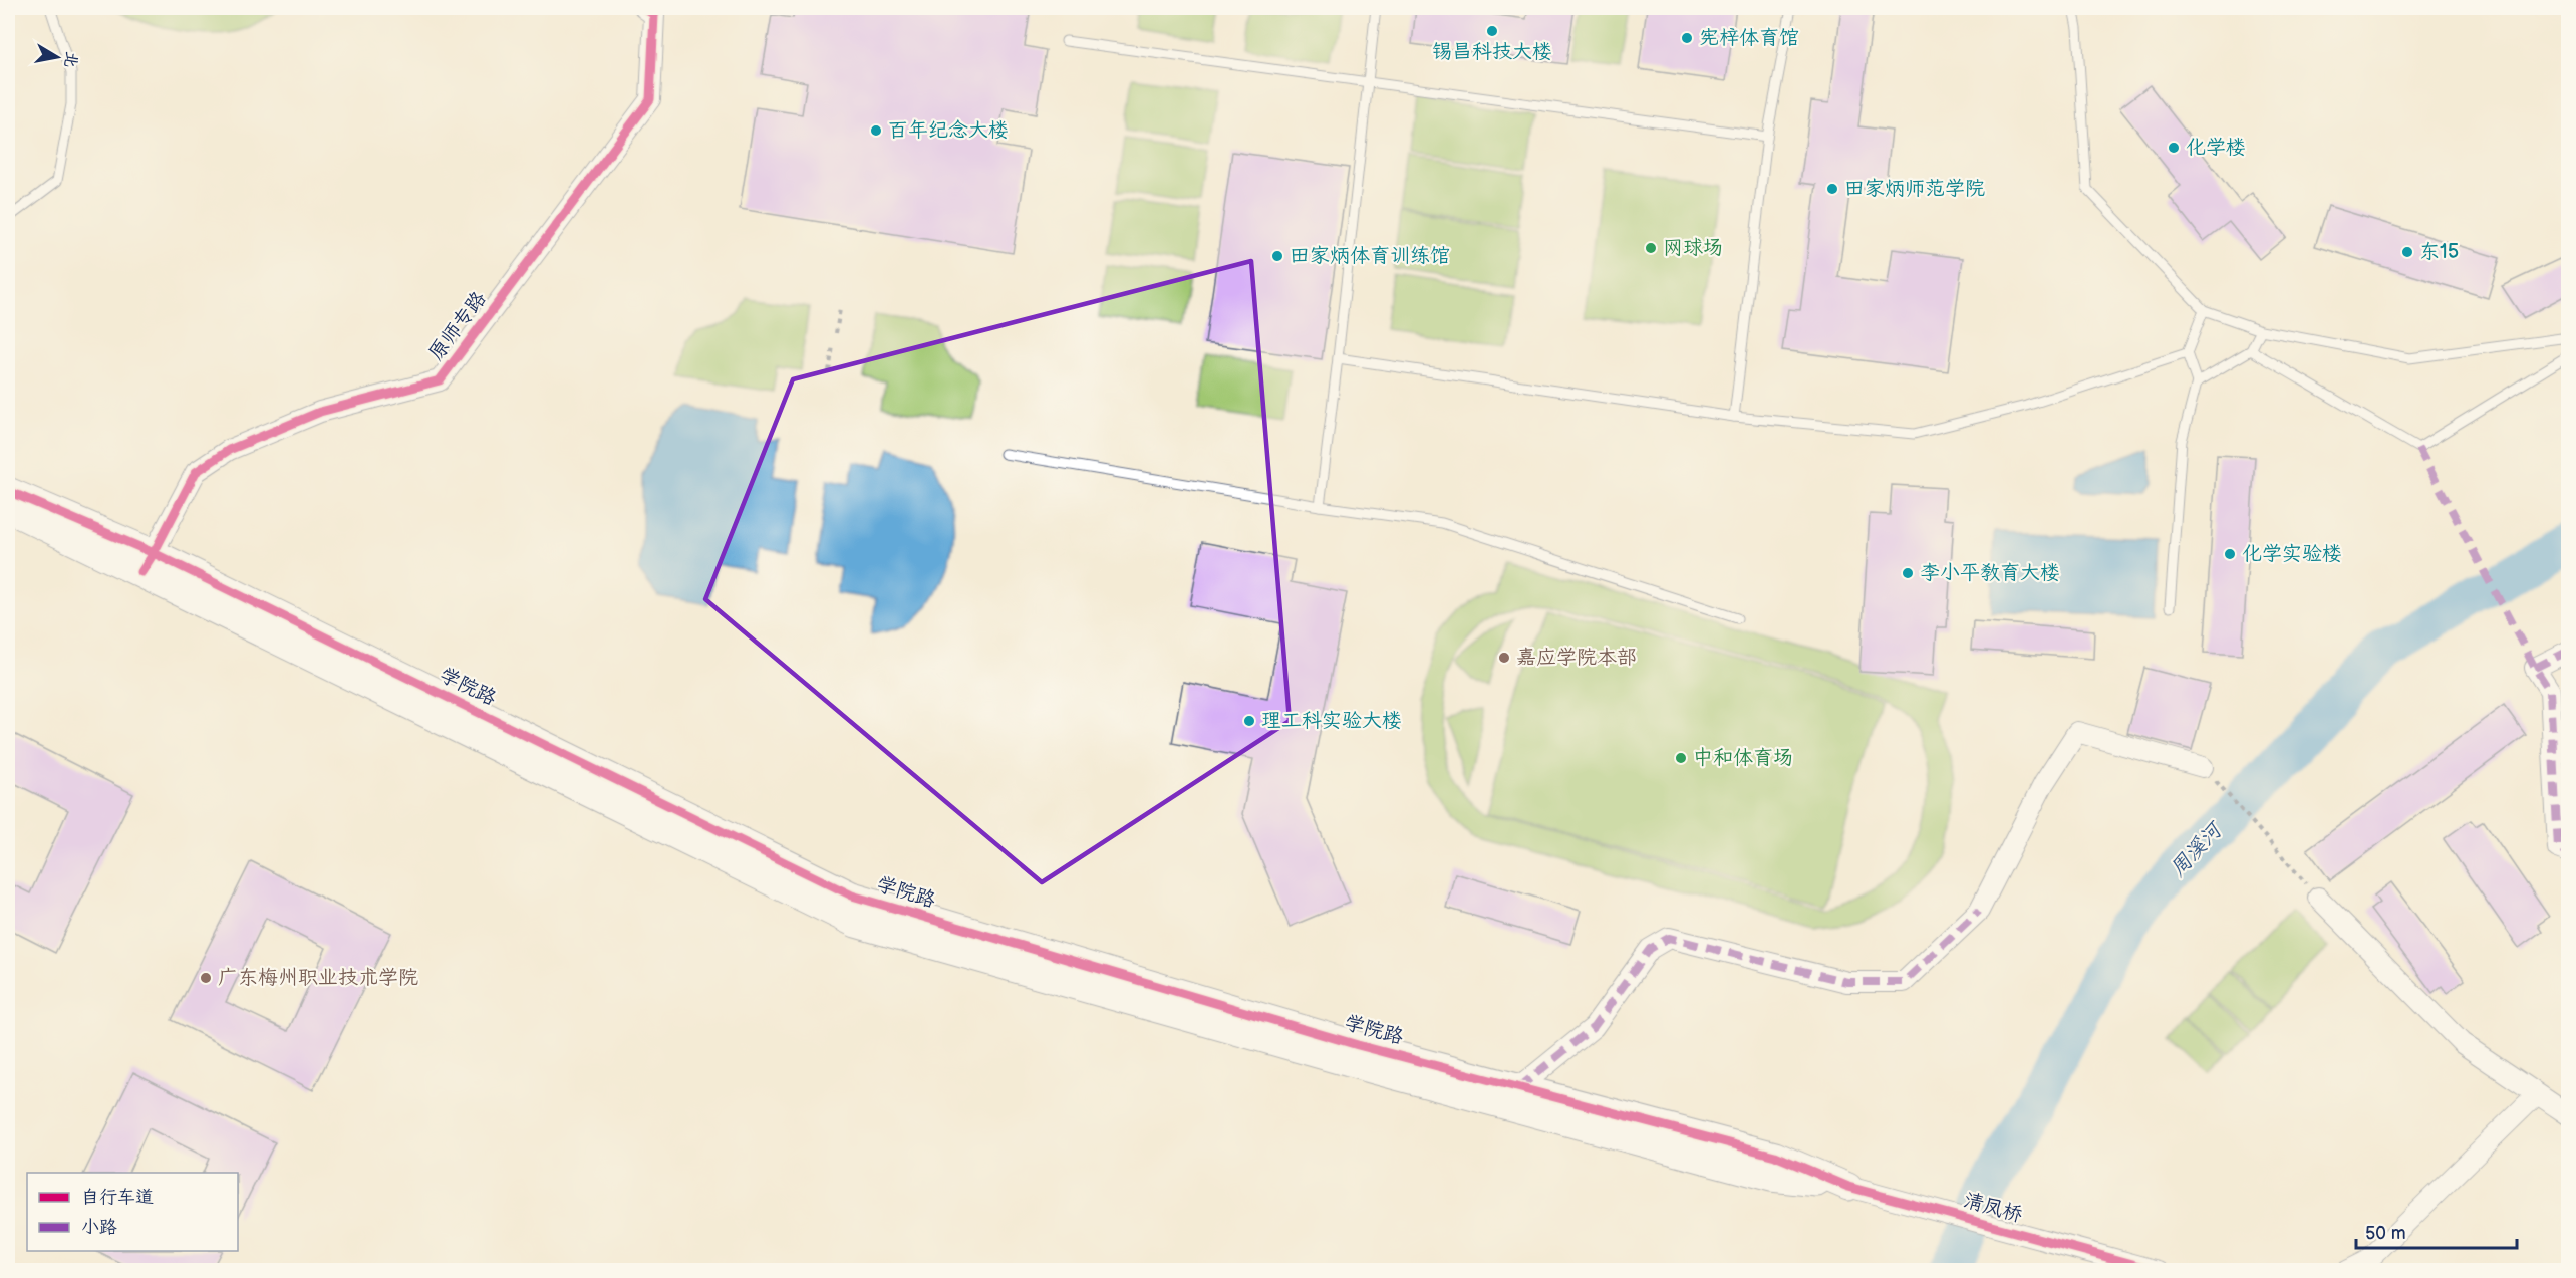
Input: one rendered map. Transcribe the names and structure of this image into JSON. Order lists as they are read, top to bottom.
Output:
{
  "streets": {
    "street": ["原师专路", "学院路", "清凤桥"]
  },
  "crossings": [
    ["原师专路", "学院路"],
    ["学院路", "清凤桥"]
  ],
  "water": ["周溪河"],
  "places": [
    "锡昌科技大楼",
    "宪梓体育馆",
    "百年纪念大楼",
    "化学楼",
    "田家炳师范学院",
    "网球场",
    "东15",
    "田家炳体育训练馆",
    "化学实验楼",
    "李小平教育大楼",
    "嘉应学院本部",
    "理工科实验大楼",
    "中和体育场",
    "广东梅州职业技术学院"
  ],
  "legend": ["自行车道", "小路"],
  "scale_bar": "50 m",
  "north": "right"
}
